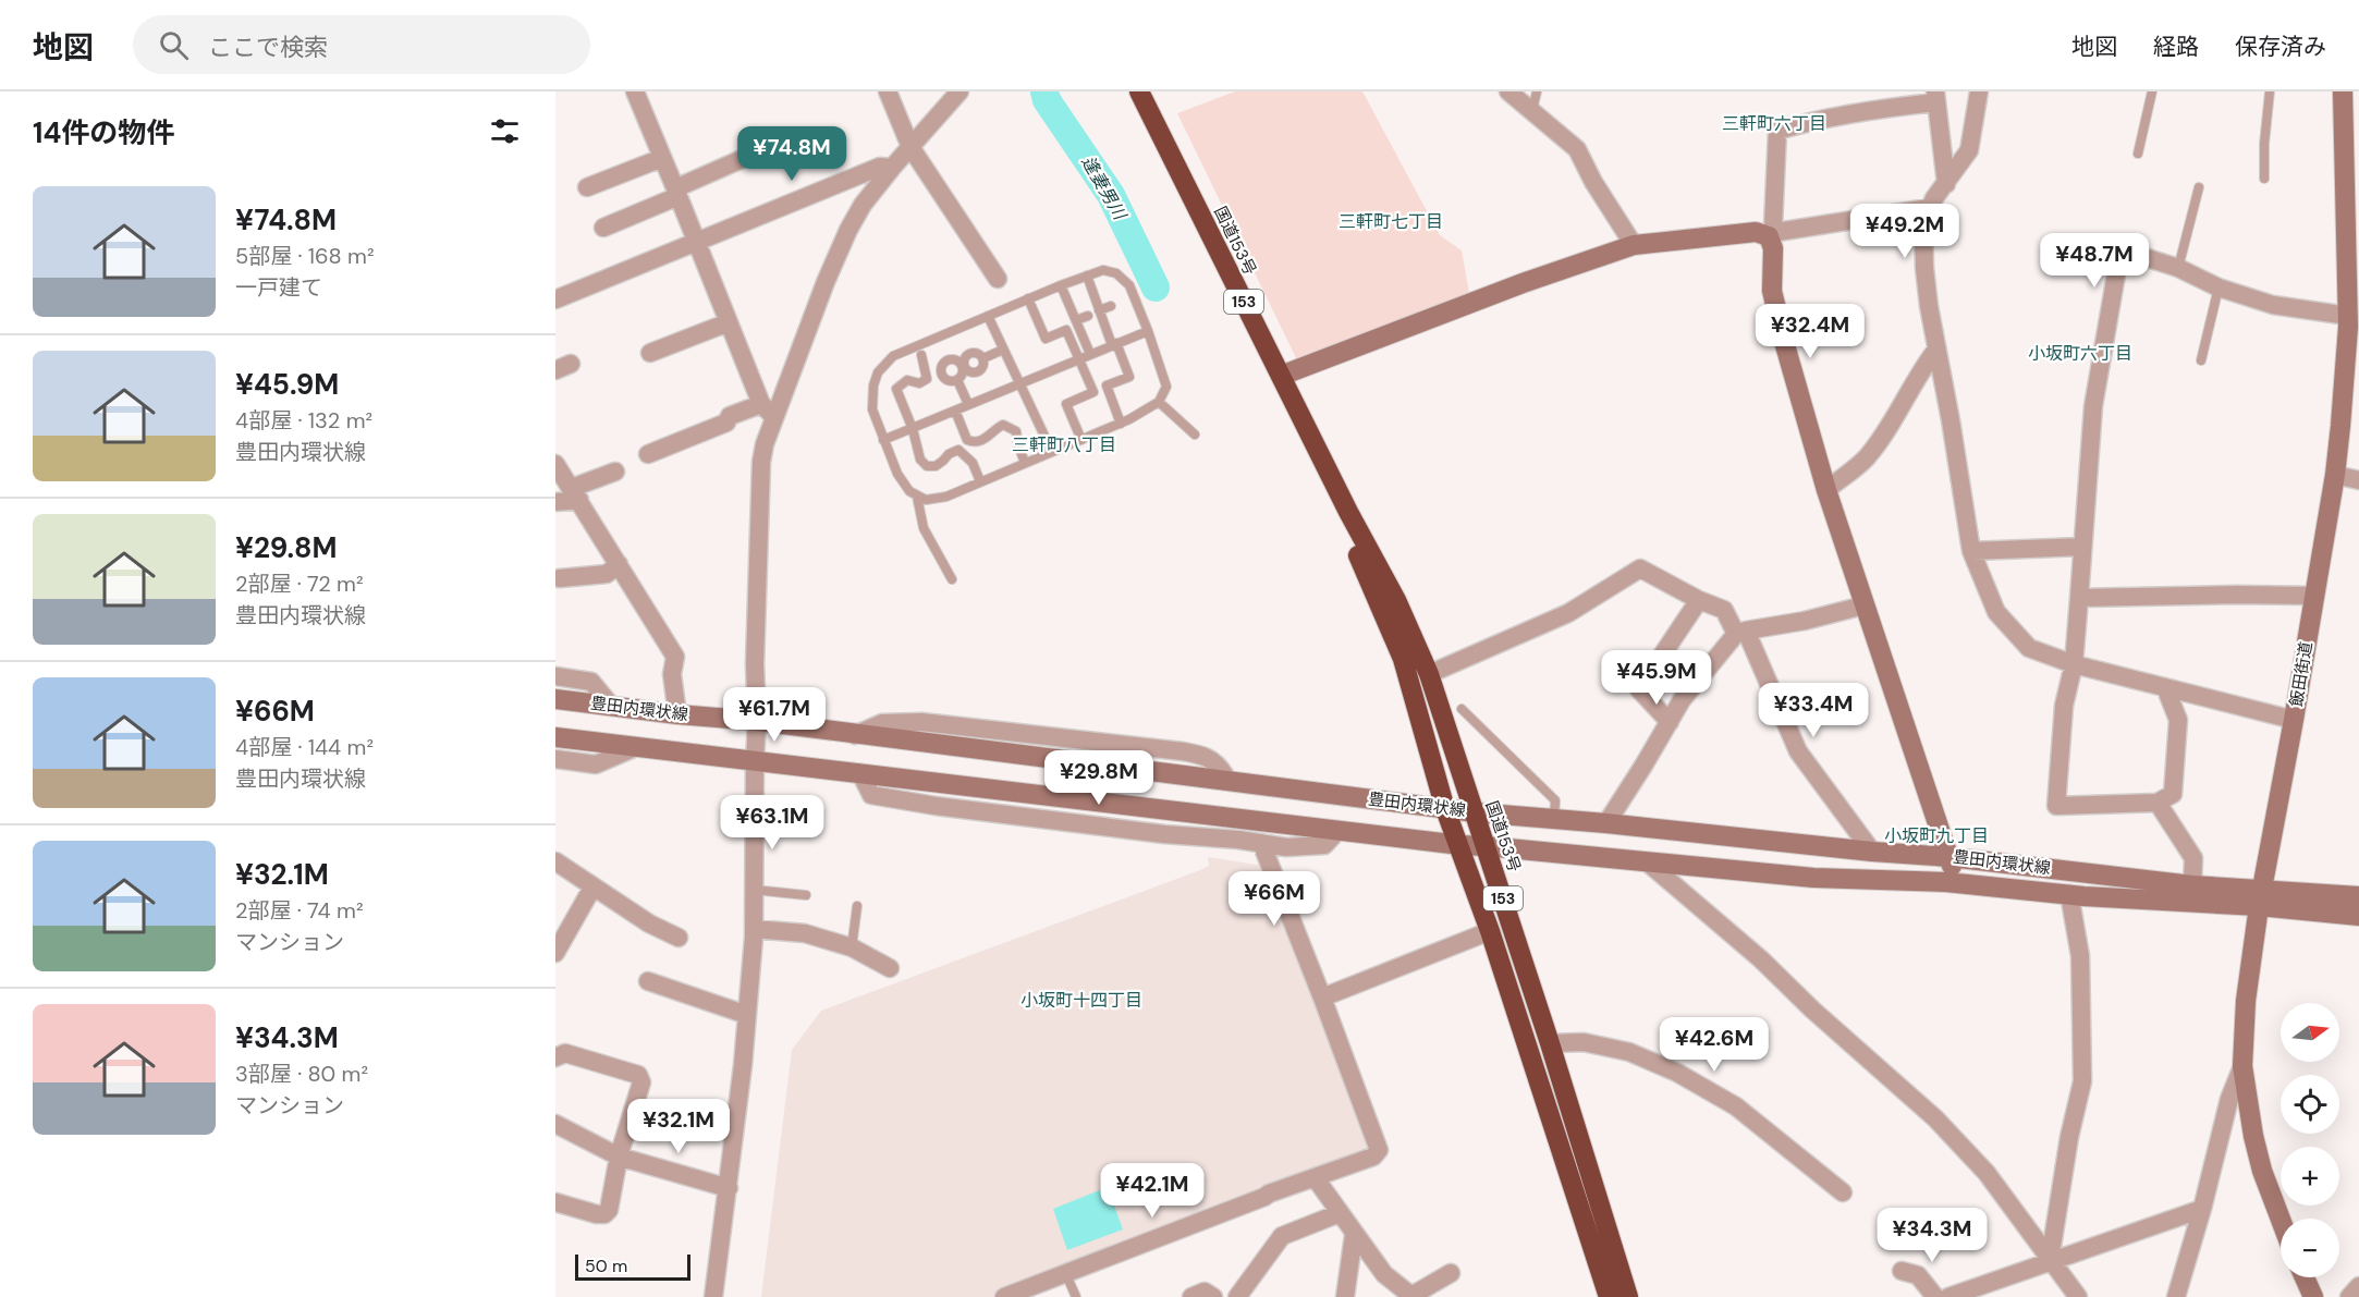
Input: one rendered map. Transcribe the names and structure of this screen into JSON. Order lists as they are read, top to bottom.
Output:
{
  "streets": {
    "highway": ["国道153号", "153"],
    "street": ["飯田街道", "豊田内環状線"]
  },
  "crossings": [
    ["国道153号", "豊田内環状線"],
    ["飯田街道", "豊田内環状線"]
  ],
  "districts": [
    "三軒町六丁目",
    "三軒町七丁目",
    "小坂町六丁目",
    "三軒町八丁目",
    "小坂町九丁目",
    "小坂町十四丁目"
  ],
  "water": ["逢妻男川"],
  "scale_bar": "50 m",
  "north": "right",
  "page": {
    "header": "地図",
    "search": "ここで検索",
    "nav": ["地図", "経路", "保存済み"],
    "heading": "14件の物件",
    "price": [
      "¥74.8M",
      "¥49.2M",
      "¥48.7M",
      "¥32.4M",
      "¥45.9M",
      "¥33.4M",
      "¥61.7M",
      "¥29.8M",
      "¥63.1M",
      "¥66M",
      "¥42.6M",
      "¥32.1M",
      "¥42.1M",
      "¥34.3M"
    ],
    "list": [
      {
        "name": "¥74.8M",
        "note": "5部屋 · 168 m² · 一戸建て"
      },
      {
        "name": "¥45.9M",
        "note": "4部屋 · 132 m² · 豊田内環状線"
      },
      {
        "name": "¥29.8M",
        "note": "2部屋 · 72 m² · 豊田内環状線"
      },
      {
        "name": "¥66M",
        "note": "4部屋 · 144 m² · 豊田内環状線"
      },
      {
        "name": "¥32.1M",
        "note": "2部屋 · 74 m² · マンション"
      },
      {
        "name": "¥34.3M",
        "note": "3部屋 · 80 m² · マンション"
      }
    ],
    "map_buttons": ["+", "−"],
    "scale": "50 m"
  }
}
